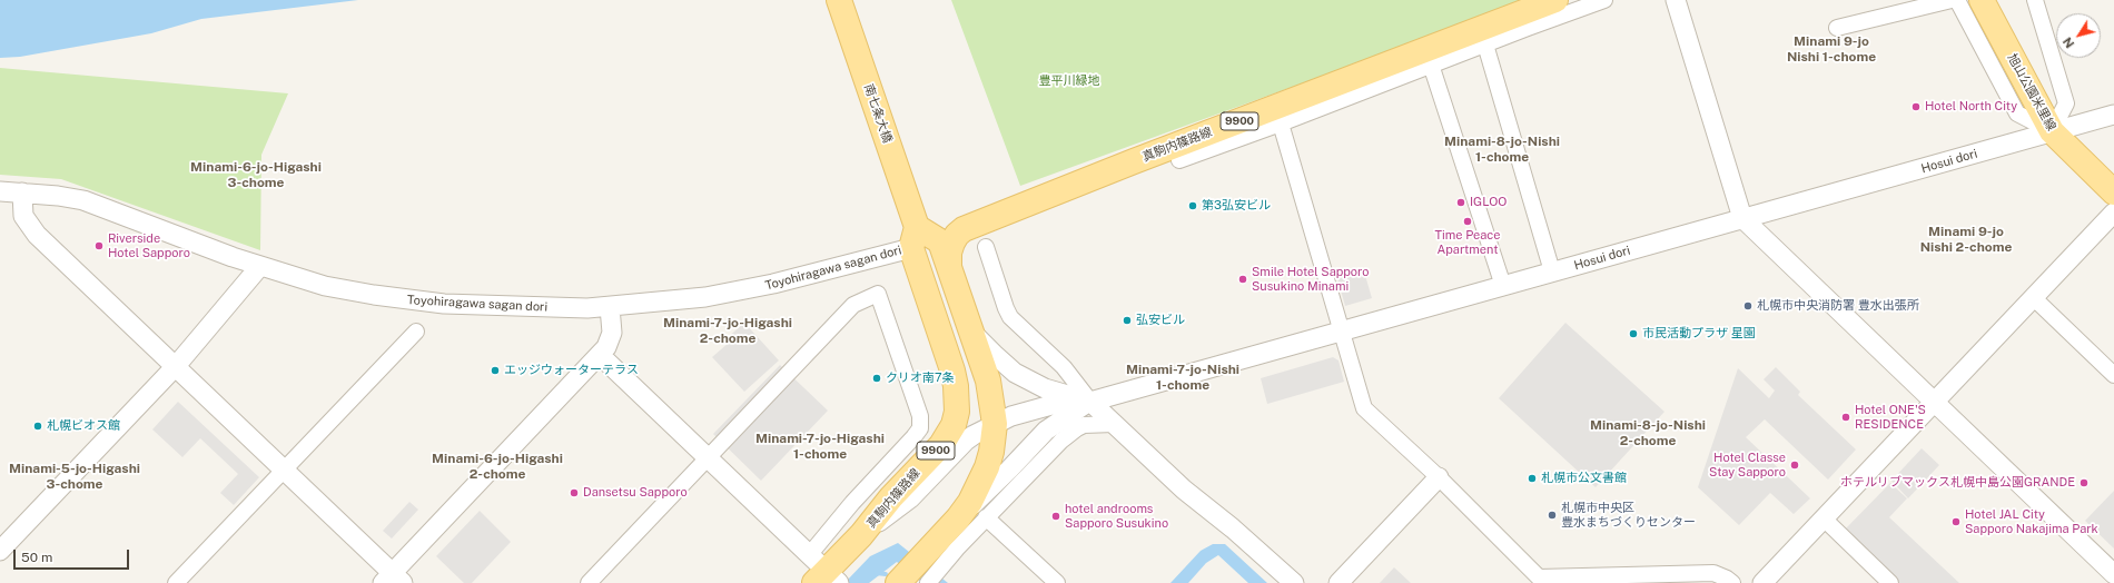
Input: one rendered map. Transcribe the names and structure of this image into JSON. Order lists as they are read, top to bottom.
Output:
{
  "streets": {
    "main road": [
      "旭山公園米里線",
      "南七条大橋",
      "9900",
      "真駒内篠路線"
    ],
    "street": ["Hosui dori", "Toyohiragawa sagan dori"]
  },
  "crossings": [
    ["旭山公園米里線", "Hosui dori"],
    ["南七条大橋", "真駒内篠路線"],
    ["南七条大橋", "Toyohiragawa sagan dori"],
    ["真駒内篠路線", "Toyohiragawa sagan dori"]
  ],
  "districts": [
    "Minami 9-jo Nishi 1-chome",
    "Minami-8-jo-Nishi 1-chome",
    "Minami-6-jo-Higashi 3-chome",
    "Minami 9-jo Nishi 2-chome",
    "Minami-7-jo-Higashi 2-chome",
    "Minami-7-jo-Nishi 1-chome",
    "Minami-8-jo-Nishi 2-chome",
    "Minami-7-jo-Higashi 1-chome",
    "Minami-6-jo-Higashi 2-chome",
    "Minami-5-jo-Higashi 3-chome"
  ],
  "parks": ["豊平川緑地"],
  "places": [
    "Hotel North City",
    "IGLOO",
    "第3弘安ビル",
    "Time Peace Apartment",
    "Riverside Hotel Sapporo",
    "Smile Hotel Sapporo Susukino Minami",
    "札幌市中央消防署 豊水出張所",
    "弘安ビル",
    "市民活動プラザ 星園",
    "エッジウォーターテラス",
    "クリオ南7条",
    "Hotel ONE'S RESIDENCE",
    "札幌ビオス館",
    "Hotel Classe Stay Sapporo",
    "札幌市公文書館",
    "ホテルリブマックス札幌中島公園GRANDE",
    "Dansetsu Sapporo",
    "札幌市中央区 豊水まちづくりセンター",
    "hotel androoms Sapporo Susukino",
    "Hotel JAL City Sapporo Nakajima Park"
  ],
  "scale_bar": "50 m",
  "north": "bottom left"
}
